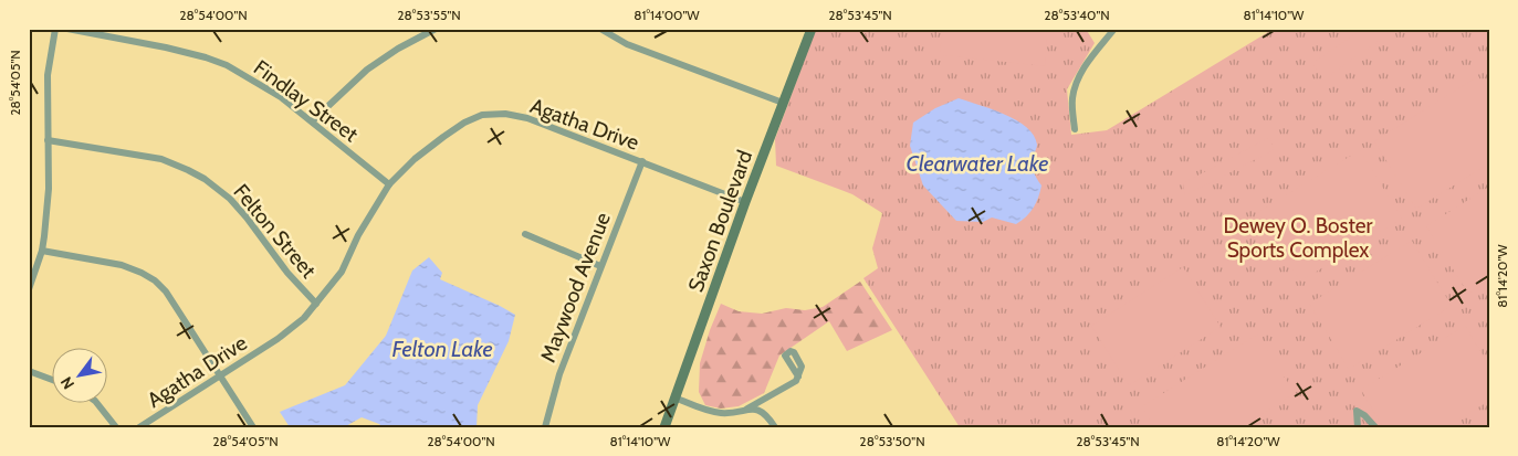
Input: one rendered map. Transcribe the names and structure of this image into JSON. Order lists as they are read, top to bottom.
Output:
{
  "streets": {
    "main road": ["Saxon Boulevard"],
    "street": [
      "Findlay Street",
      "Agatha Drive",
      "Felton Street",
      "Maywood Avenue"
    ]
  },
  "crossings": [
    ["Findlay Street", "Agatha Drive"],
    ["Agatha Drive", "Saxon Boulevard"],
    ["Agatha Drive", "Felton Street"],
    ["Agatha Drive", "Maywood Avenue"]
  ],
  "water": ["Clearwater Lake", "Felton Lake"],
  "parks": ["Dewey O. Boster Sports Complex"],
  "north": "bottom left",
  "coordinates": [
    "28°54'00\"N",
    "28°53'55\"N",
    "81°14'00\"W",
    "28°53'45\"N",
    "28°53'40\"N",
    "81°14'10\"W",
    "28°54'05\"N",
    "81°14'20\"W",
    "28°53'50\"N"
  ]
}
